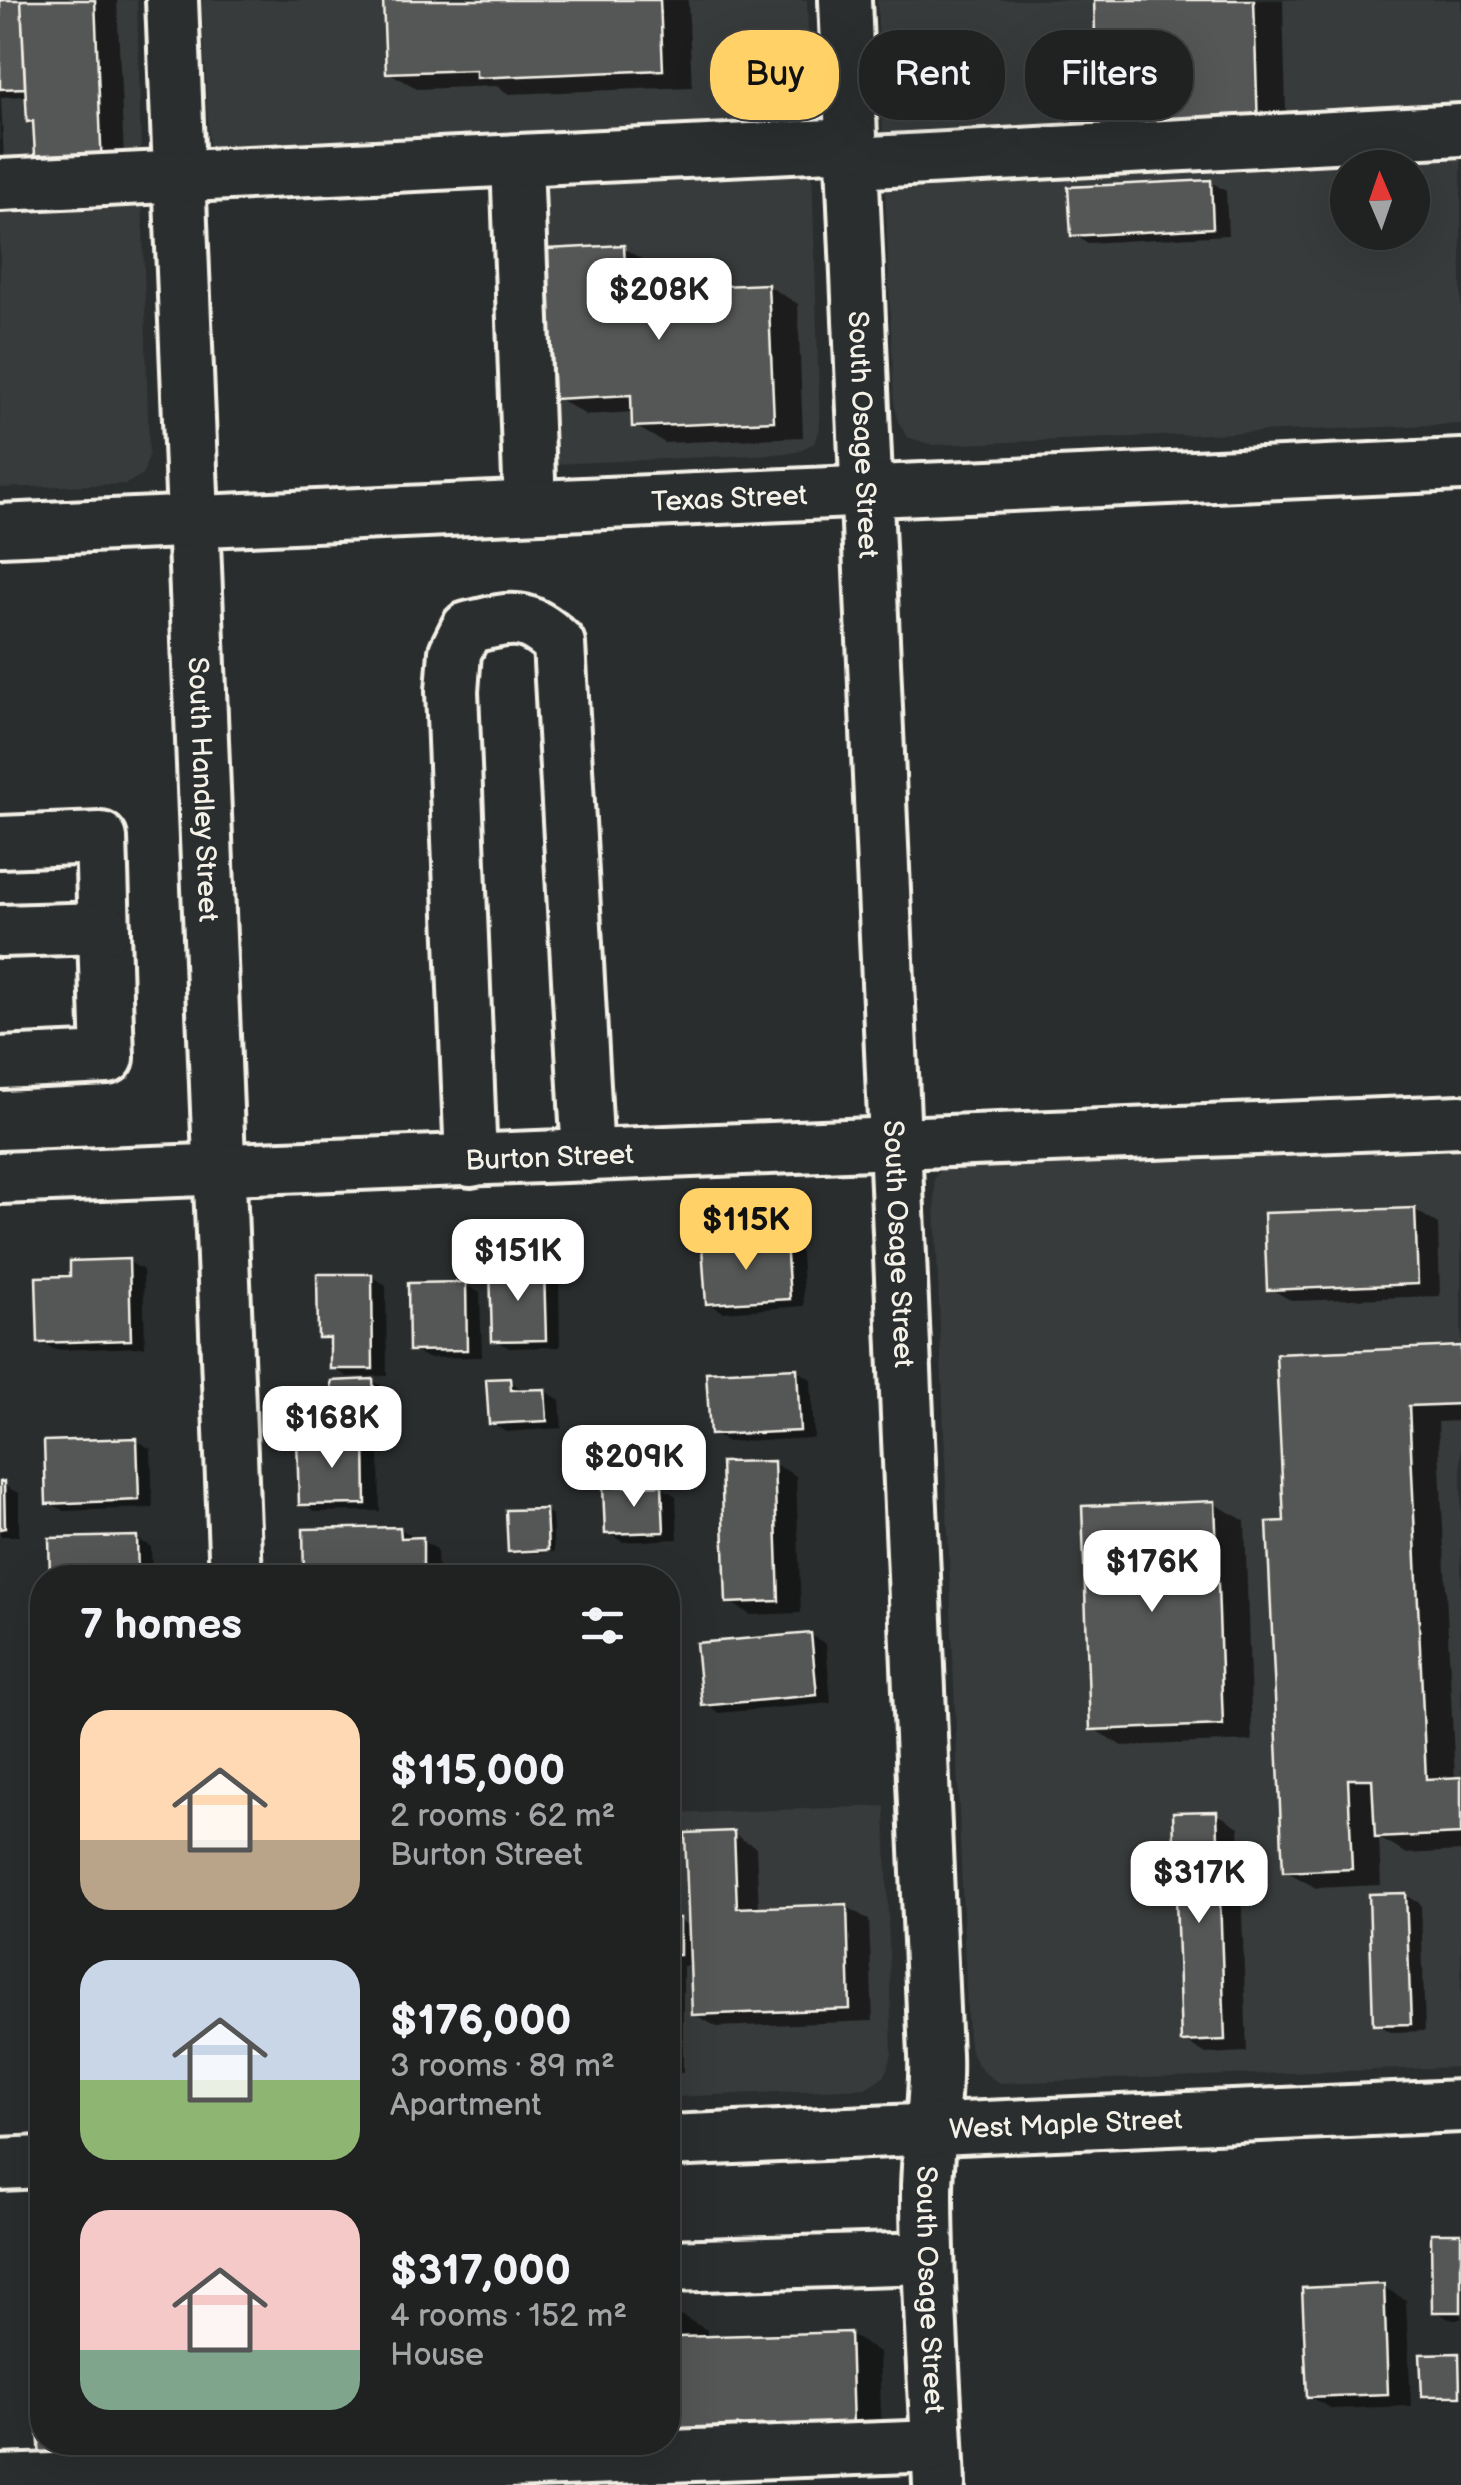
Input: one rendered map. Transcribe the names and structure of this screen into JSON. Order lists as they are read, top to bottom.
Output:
{
  "streets": {
    "street": [
      "South Osage Street",
      "Texas Street",
      "South Handley Street",
      "Burton Street",
      "West Maple Street"
    ]
  },
  "crossings": [
    ["South Osage Street", "Texas Street"],
    ["South Osage Street", "Burton Street"],
    ["South Osage Street", "West Maple Street"],
    ["Texas Street", "South Handley Street"],
    ["South Handley Street", "Burton Street"]
  ],
  "north": "top",
  "page": {
    "chip": ["Buy", "Rent", "Filters"],
    "price": [
      "$208K",
      "$115K",
      "$151K",
      "$168K",
      "$209K",
      "$176K",
      "$317K"
    ],
    "heading": "7 homes",
    "list": [
      {
        "name": "$115,000",
        "note": "2 rooms · 62 m² · Burton Street"
      },
      {
        "name": "$176,000",
        "note": "3 rooms · 89 m² · Apartment"
      },
      {
        "name": "$317,000",
        "note": "4 rooms · 152 m² · House"
      }
    ]
  }
}
